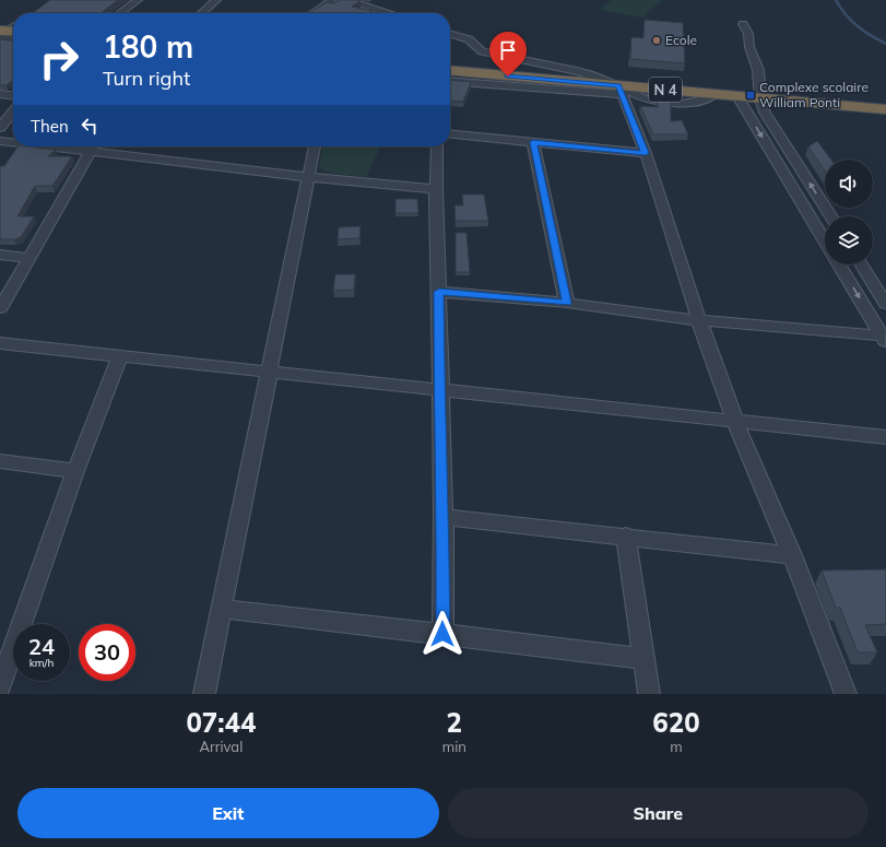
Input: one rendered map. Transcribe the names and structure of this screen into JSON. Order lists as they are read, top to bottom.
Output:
{
  "streets": {
    "highway": ["N 4"]
  },
  "places": {
    "other": ["Ecole"],
    "transit": ["Complexe scolaire William Ponti"]
  },
  "page": {
    "turn": ["180 m", "Turn right"],
    "then": "Then",
    "speed": "24 km/h",
    "limit": "30",
    "eta": [
      "07:44",
      "Arrival",
      "2",
      "min",
      "620",
      "m"
    ],
    "buttons": ["Exit", "Share"]
  }
}
